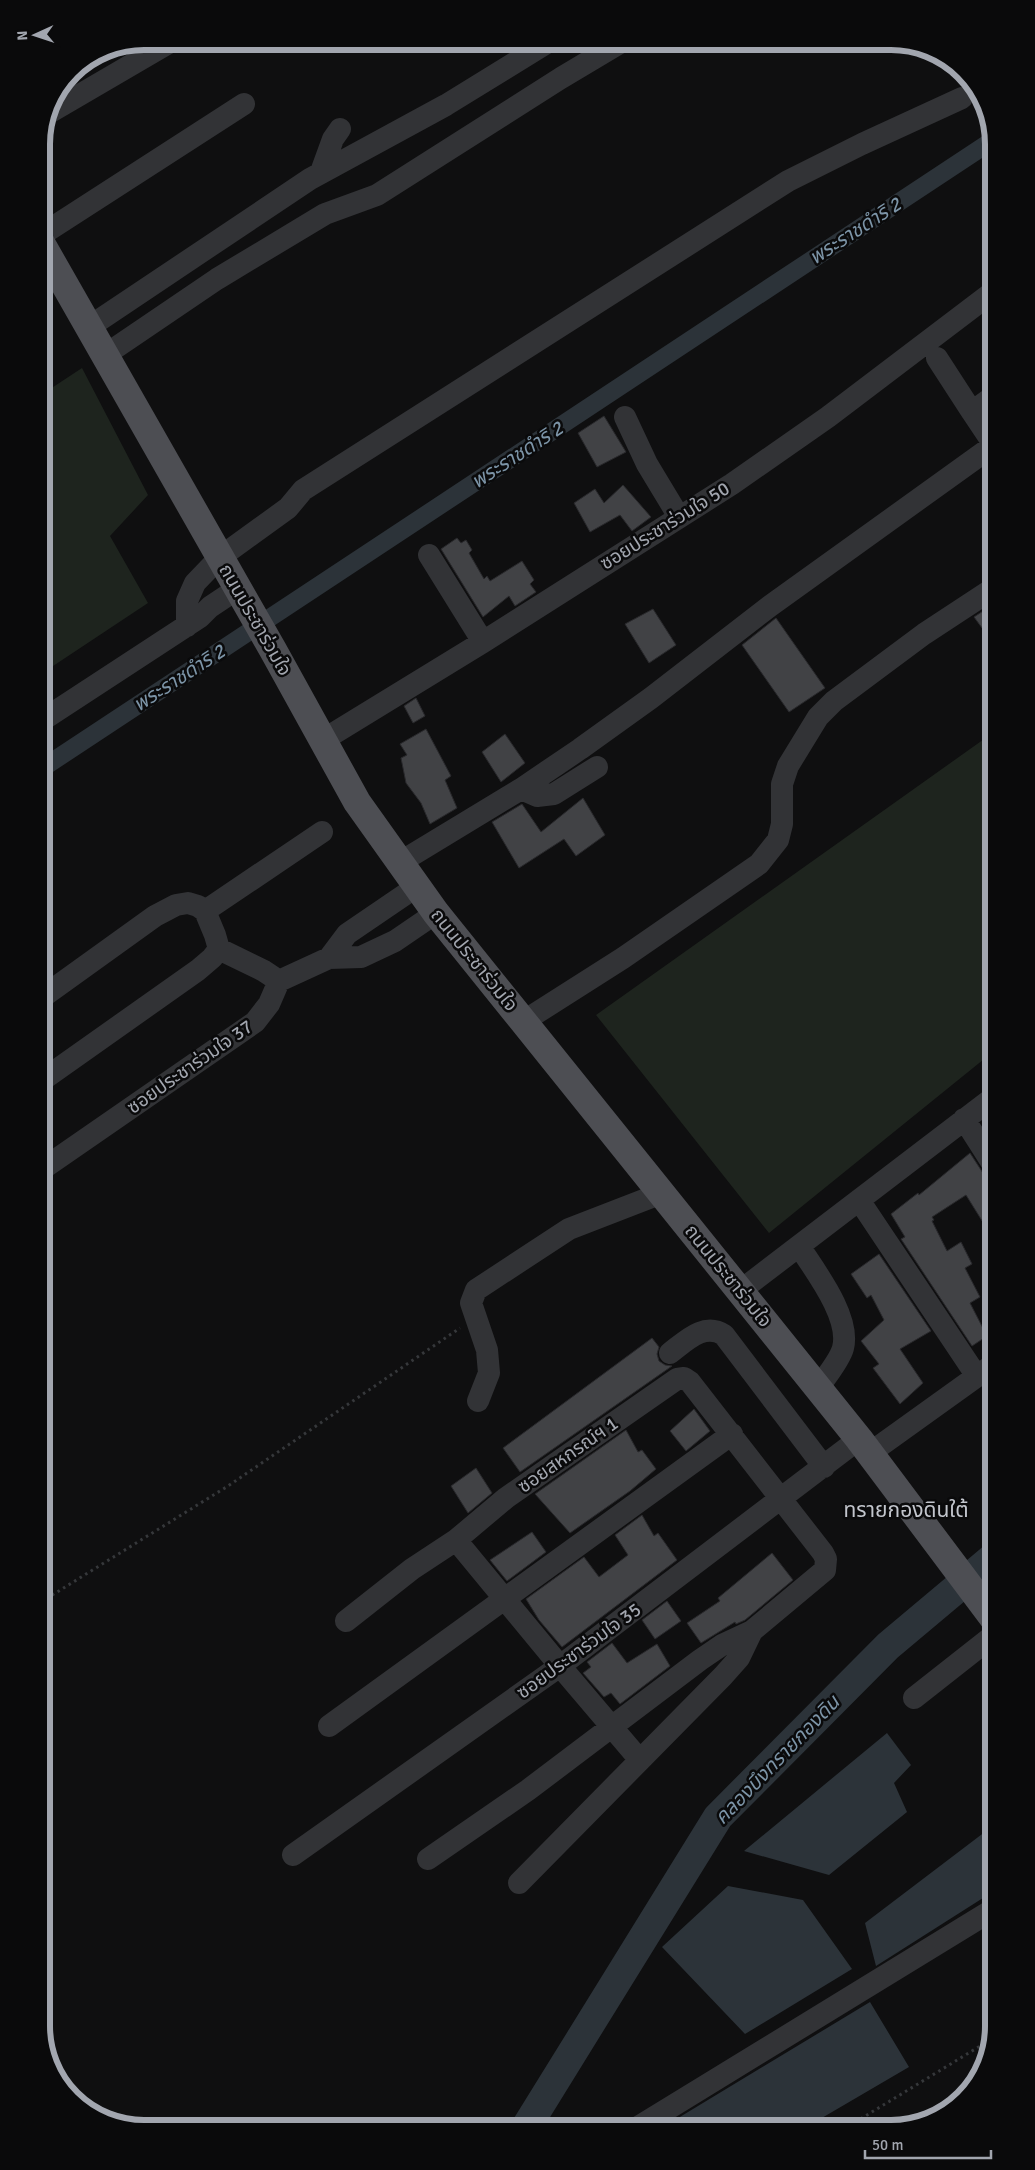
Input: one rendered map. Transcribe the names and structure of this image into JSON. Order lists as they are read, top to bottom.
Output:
{
  "streets": {
    "main road": ["ถนนประชาร่วมใจ"],
    "street": [
      "ซอยประชาร่วมใจ 50",
      "ซอยประชาร่วมใจ 37",
      "ซอยสหกรณ์ฯ 1",
      "ซอยประชาร่วมใจ 35"
    ]
  },
  "crossings": [
    ["ซอยประชาร่วมใจ 50", "ถนนประชาร่วมใจ"],
    ["ถนนประชาร่วมใจ", "ซอยประชาร่วมใจ 35"]
  ],
  "districts": ["ทรายกองดินใต้"],
  "water": ["พระราชดำริ 2", "คลองบึงทรายกองดิน"],
  "scale_bar": "50 m",
  "north": "left"
}
